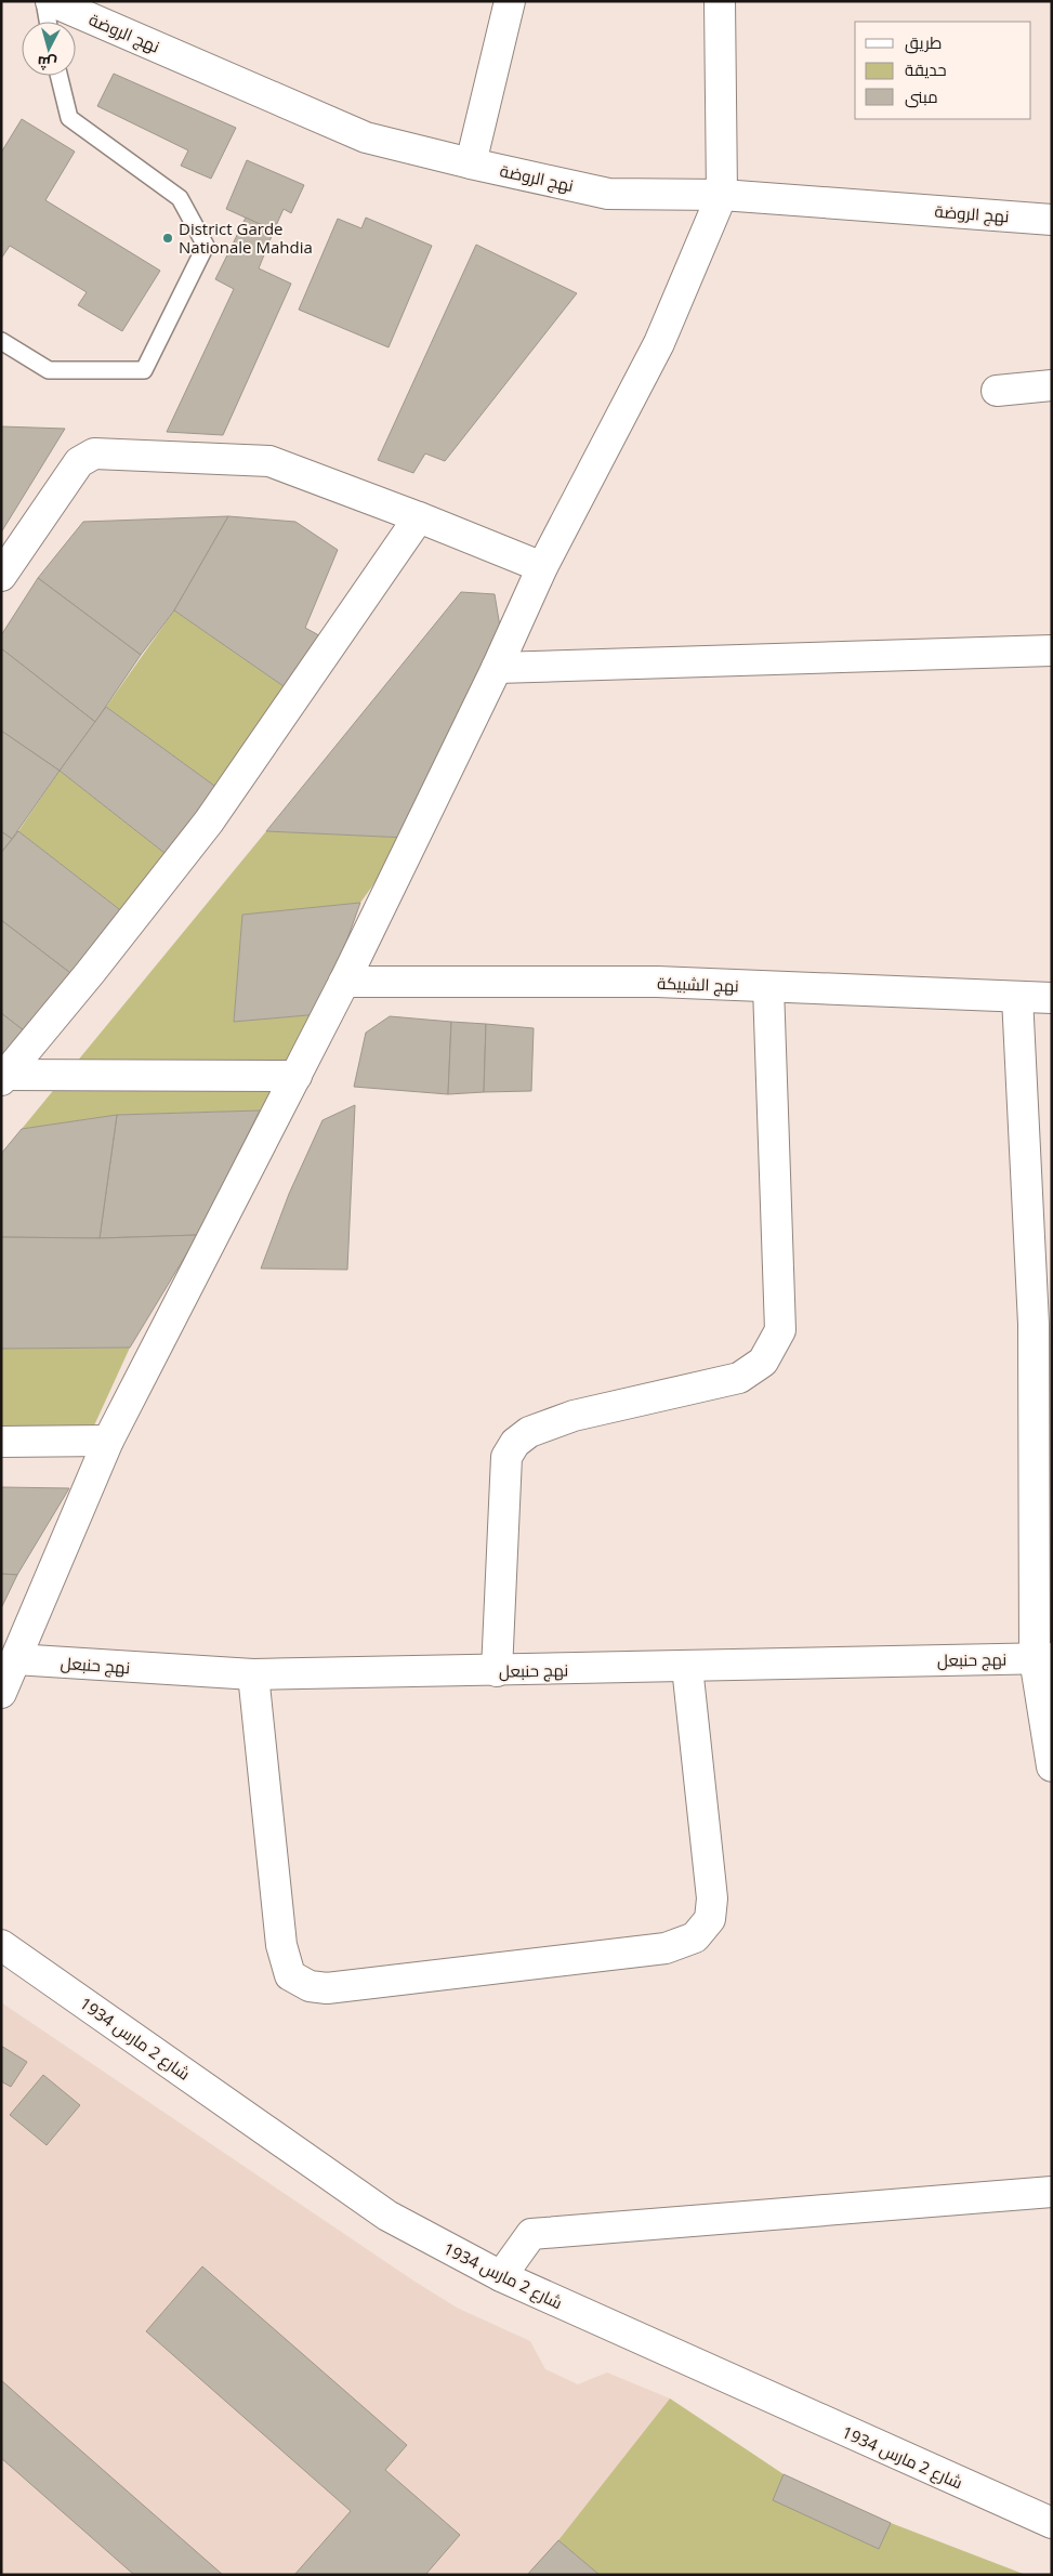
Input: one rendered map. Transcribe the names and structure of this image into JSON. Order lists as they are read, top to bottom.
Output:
{
  "streets": {
    "street": [
      "نهج الروضة",
      "نهج الشبيكة",
      "نهج حنبعل",
      "شارع 2 مارس 1934"
    ]
  },
  "places": ["District Garde Nationale Mahdia"],
  "legend": ["طريق", "حديقة", "مبنى"],
  "north": "bottom"
}
